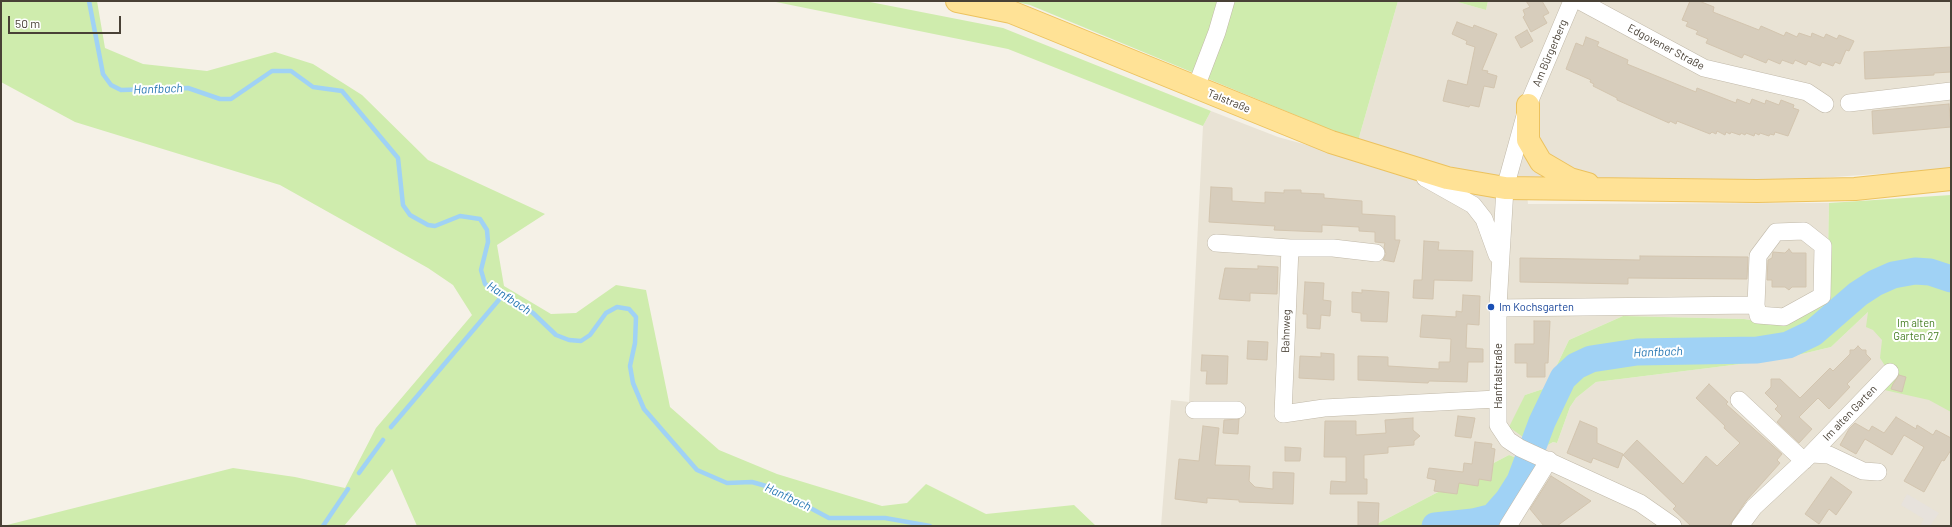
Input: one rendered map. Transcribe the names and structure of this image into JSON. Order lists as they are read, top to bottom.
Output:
{
  "streets": {
    "main road": ["Am Bürgerberg", "Talstraße"],
    "street": [
      "Edgovener Straße",
      "Bahnweg",
      "Hanftalstraße",
      "Im alten Garten"
    ]
  },
  "crossings": [
    ["Am Bürgerberg", "Talstraße"],
    ["Am Bürgerberg", "Hanftalstraße"],
    ["Talstraße", "Hanftalstraße"],
    ["Bahnweg", "Hanftalstraße"]
  ],
  "water": ["Hanfbach"],
  "parks": ["Im alten Garten 27"],
  "places": ["Im Kochsgarten"],
  "scale_bar": "50 m"
}
